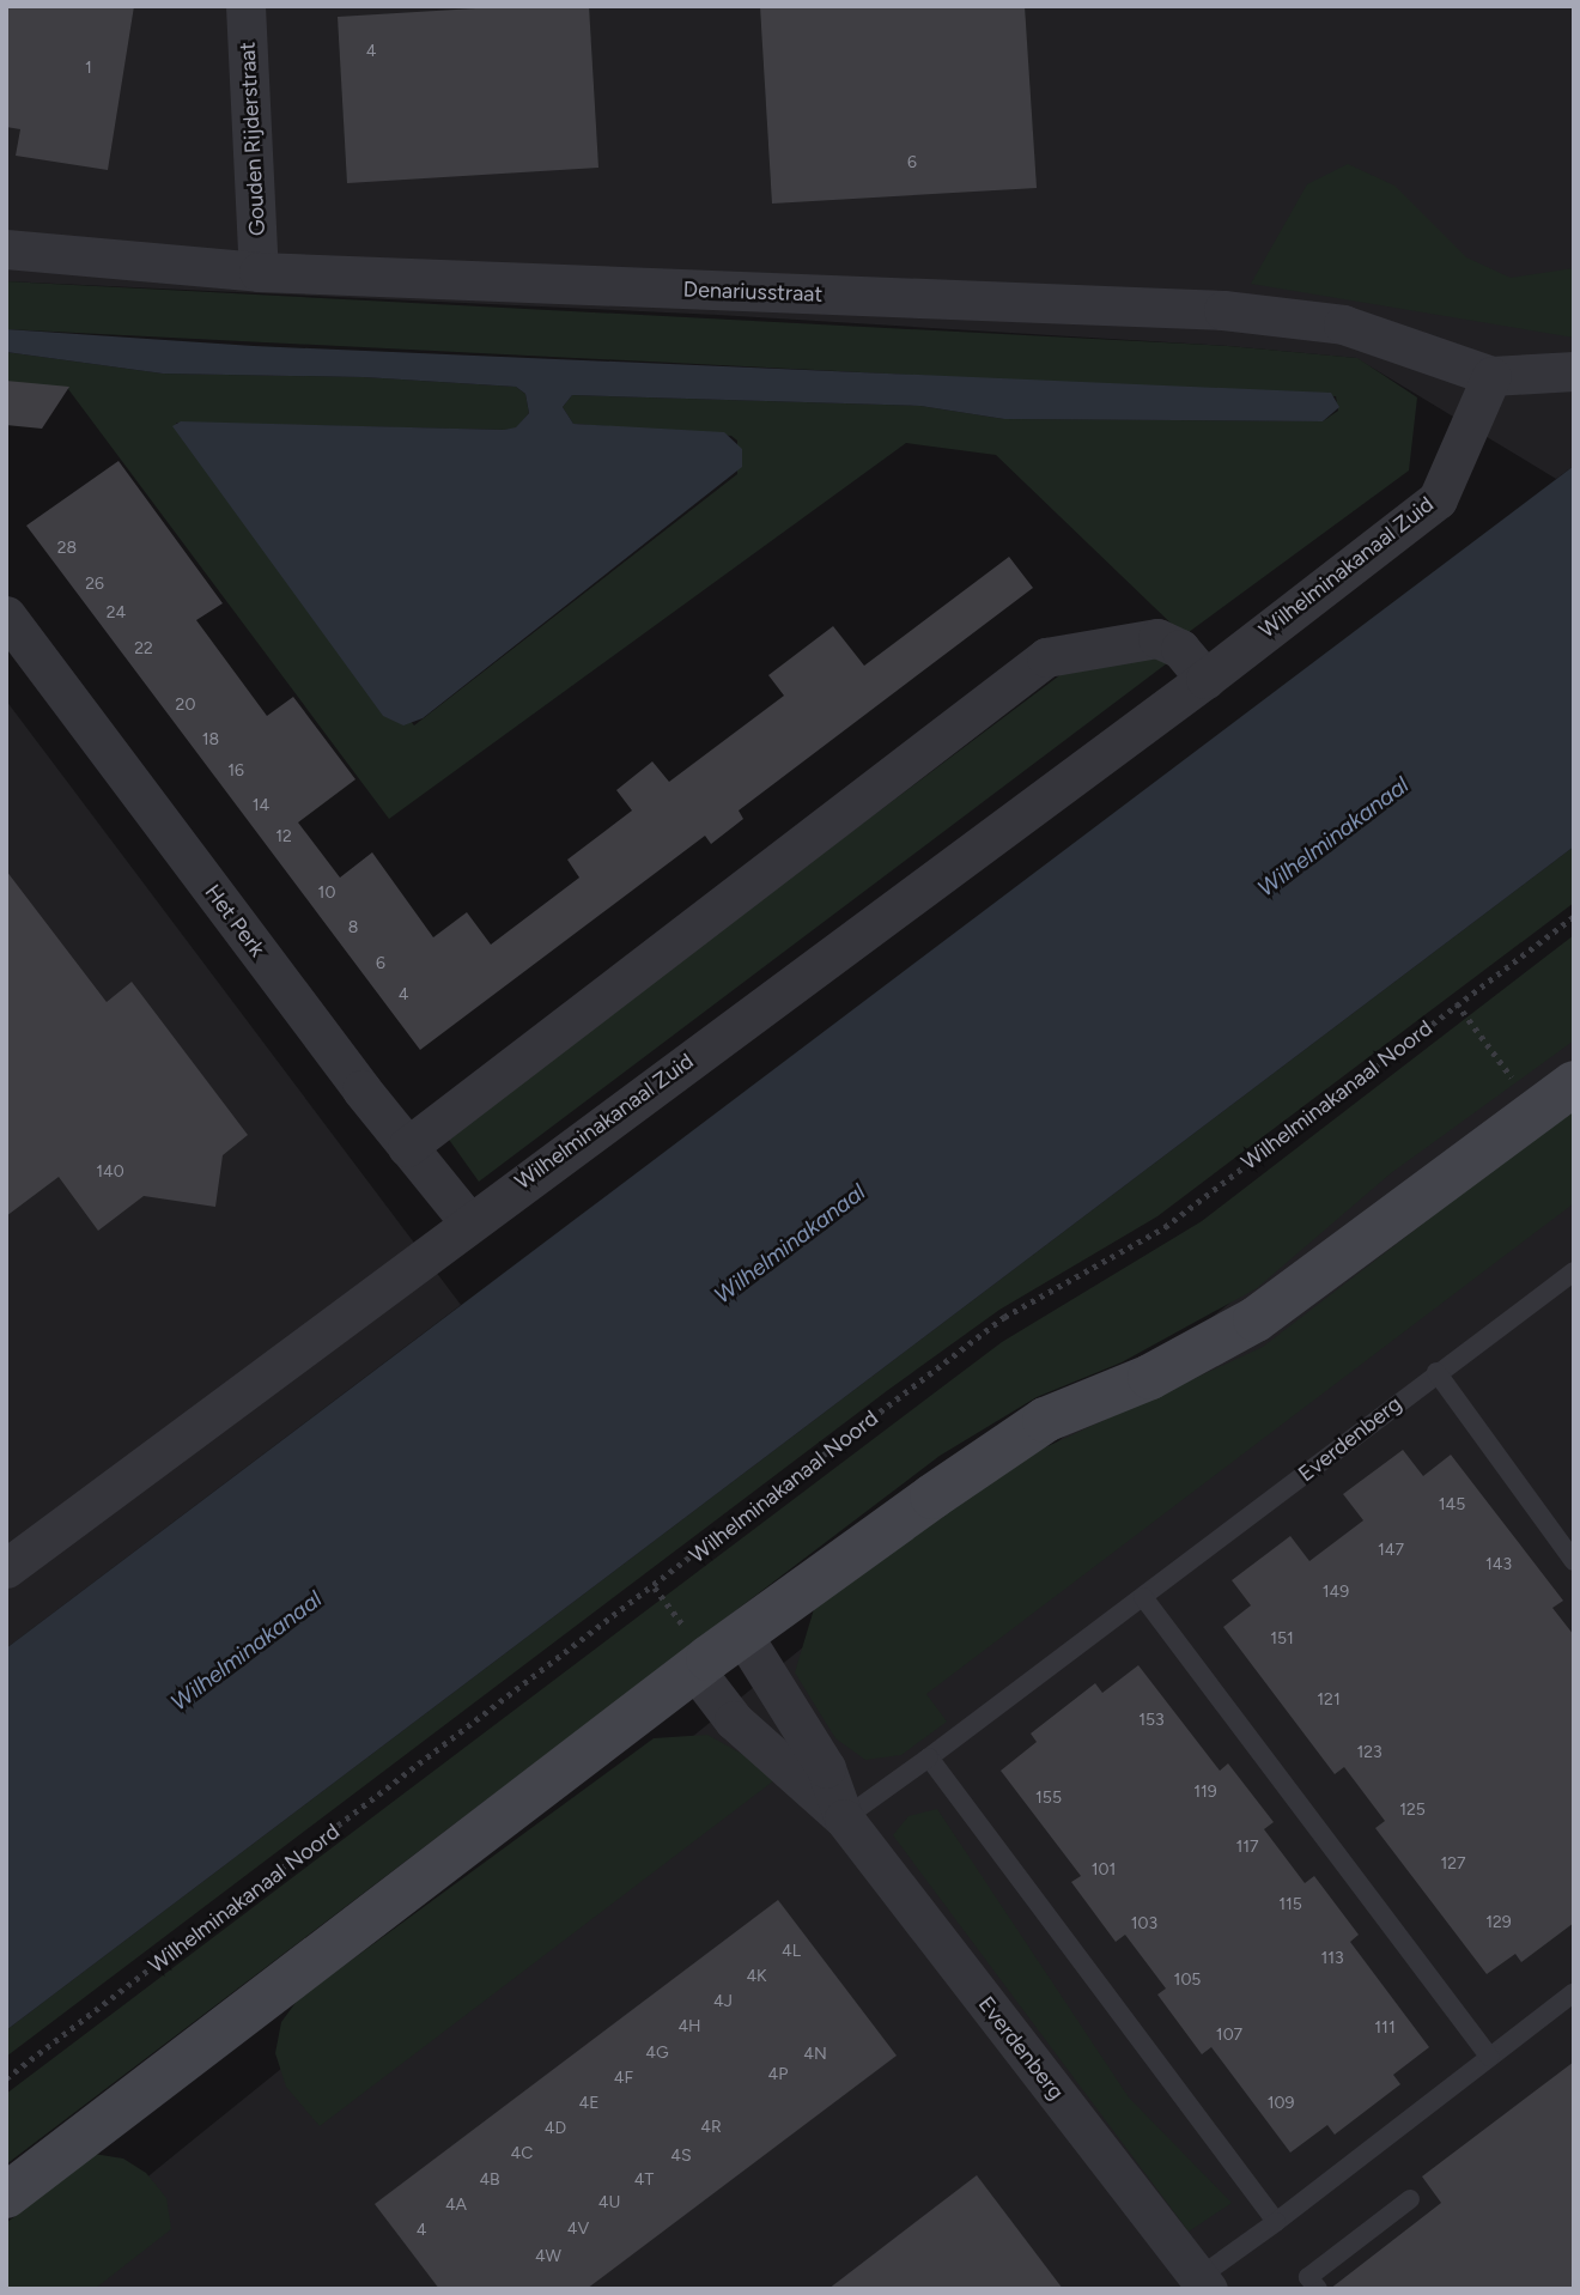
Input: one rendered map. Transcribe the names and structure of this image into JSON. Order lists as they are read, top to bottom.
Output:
{
  "streets": {
    "street": [
      "Gouden Rijderstraat",
      "Denariusstraat",
      "Wilhelminakanaal Zuid",
      "Het Perk",
      "Everdenberg"
    ],
    "path": ["Wilhelminakanaal Noord"]
  },
  "crossings": [
    ["Gouden Rijderstraat", "Denariusstraat"],
    ["Denariusstraat", "Wilhelminakanaal Zuid"],
    ["Wilhelminakanaal Zuid", "Het Perk"]
  ],
  "water": ["Wilhelminakanaal"],
  "house_numbers": [
    "4",
    "1",
    "6",
    "28",
    "26",
    "24",
    "22",
    "20",
    "18",
    "16",
    "14",
    "12",
    "10",
    "8",
    "6",
    "4",
    "140",
    "145",
    "147",
    "143",
    "149",
    "151",
    "121",
    "153",
    "123",
    "119",
    "155",
    "125",
    "117",
    "127",
    "101",
    "115",
    "129",
    "103",
    "4L",
    "113",
    "4K",
    "105",
    "4J",
    "4H",
    "111",
    "107",
    "4G",
    "4N",
    "4P",
    "4F",
    "4E",
    "109",
    "4R",
    "4D",
    "4C",
    "4S",
    "4B",
    "4T",
    "4U",
    "4A",
    "4V",
    "4",
    "4W"
  ]
}
